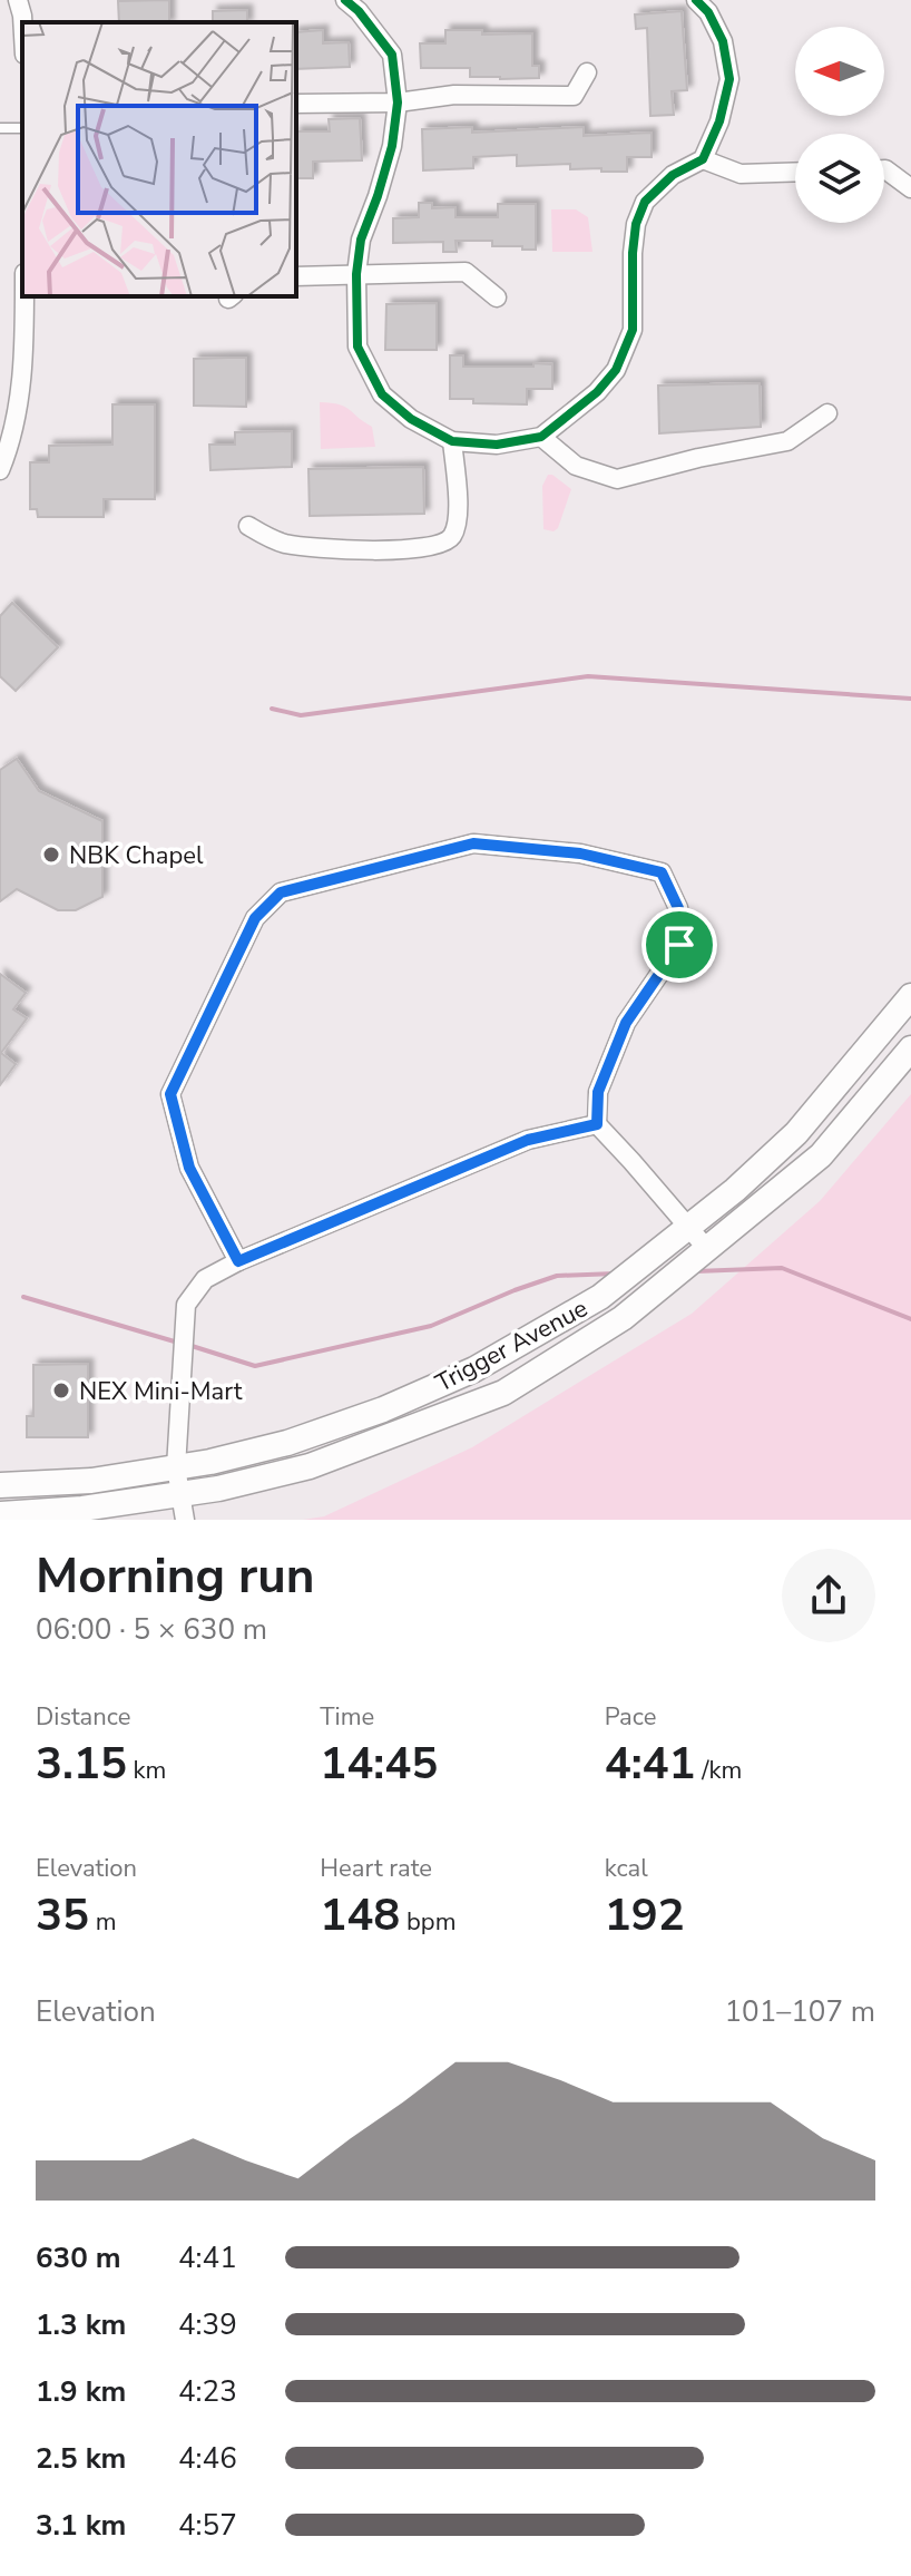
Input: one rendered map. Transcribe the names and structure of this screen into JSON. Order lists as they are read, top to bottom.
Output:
{
  "streets": {
    "main road": ["Trigger Avenue"]
  },
  "places": ["NBK Chapel", "NEX Mini-Mart"],
  "north": "left",
  "page": {
    "heading": ["Morning run", "06:00 · 5 × 630 m"],
    "stats": [
      ["Distance", "3.15 km"],
      ["Time", "14:45"],
      ["Pace", "4:41 /km"],
      ["Elevation", "35 m"],
      ["Heart rate", "148 bpm"],
      ["kcal", "192"]
    ],
    "chart": ["Elevation", "101–107 m"],
    "list": [
      {
        "name": "630 m",
        "note": "4:41"
      },
      {
        "name": "1.3 km",
        "note": "4:39"
      },
      {
        "name": "1.9 km",
        "note": "4:23"
      },
      {
        "name": "2.5 km",
        "note": "4:46"
      },
      {
        "name": "3.1 km",
        "note": "4:57"
      }
    ]
  }
}
